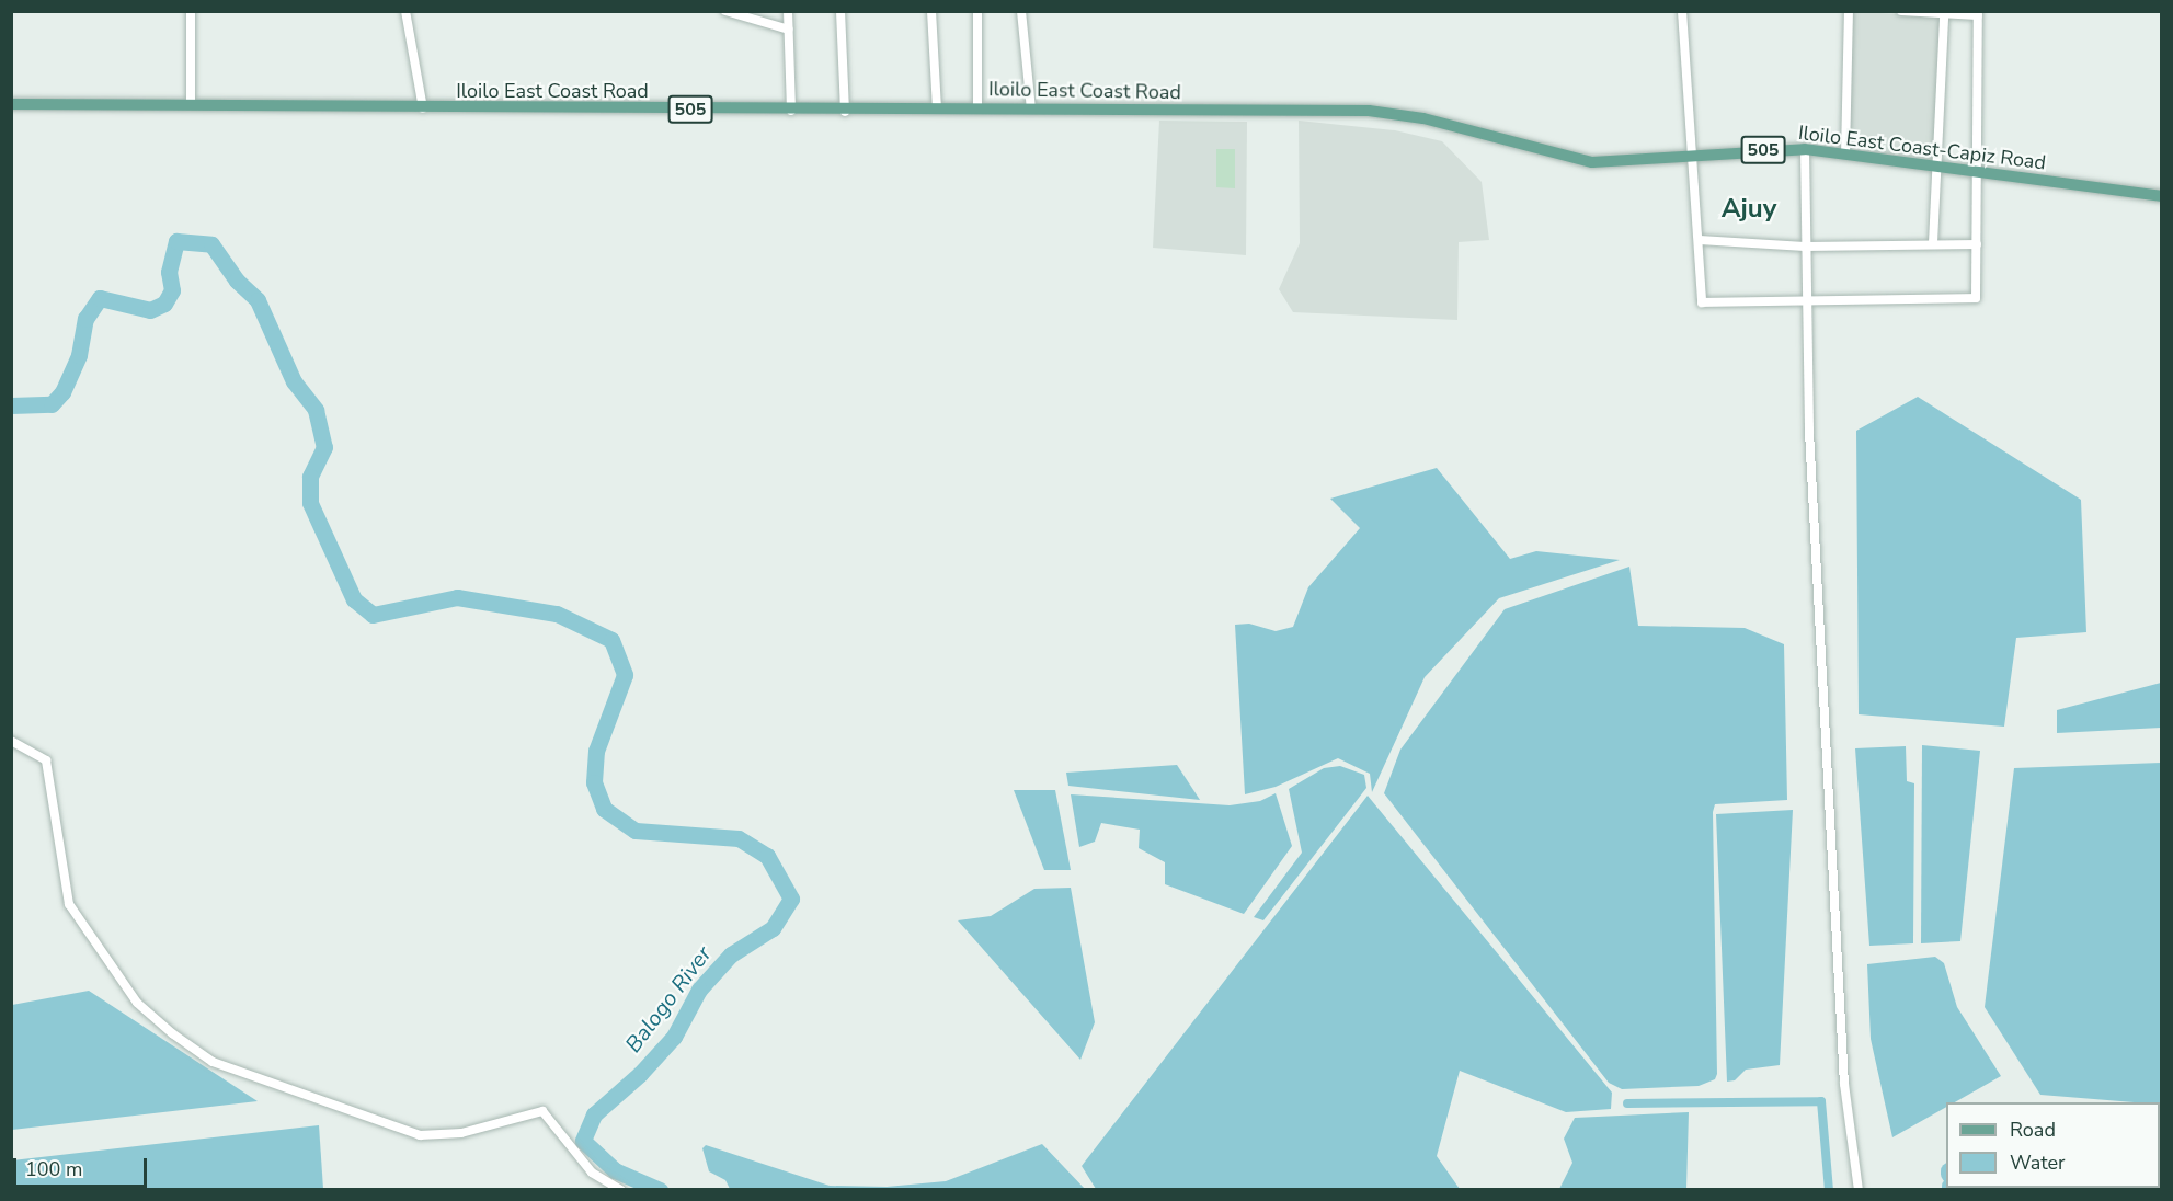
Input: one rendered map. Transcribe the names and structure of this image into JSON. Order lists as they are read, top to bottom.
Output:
{
  "streets": {
    "main road": ["Iloilo East Coast Road", "505", "Iloilo East Coast-Capiz Road"]
  },
  "crossings": [
    ["Iloilo East Coast Road", "Iloilo East Coast-Capiz Road"]
  ],
  "districts": ["Ajuy"],
  "water": ["Balogo River"],
  "legend": ["Road", "Water"],
  "scale_bar": "100 m"
}
